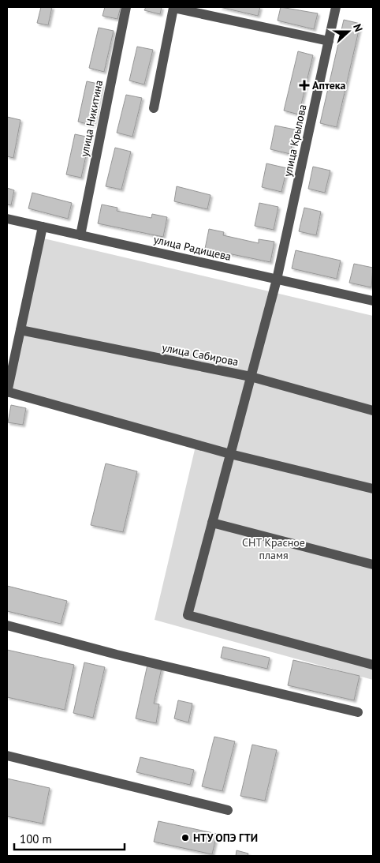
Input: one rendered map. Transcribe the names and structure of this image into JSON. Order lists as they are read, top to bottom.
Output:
{
  "streets": {
    "street": [
      "улица Никитина",
      "улица Крылова",
      "улица Радищева",
      "улица Сабирова"
    ]
  },
  "crossings": [
    ["улица Никитина", "улица Радищева"],
    ["улица Крылова", "улица Радищева"],
    ["улица Крылова", "улица Сабирова"]
  ],
  "parks": ["СНТ Красное пламя"],
  "places": {
    "health": ["Аптека"],
    "other": ["НТУ ОПЭ ГТИ"]
  },
  "scale_bar": "100 m",
  "north": "right"
}
